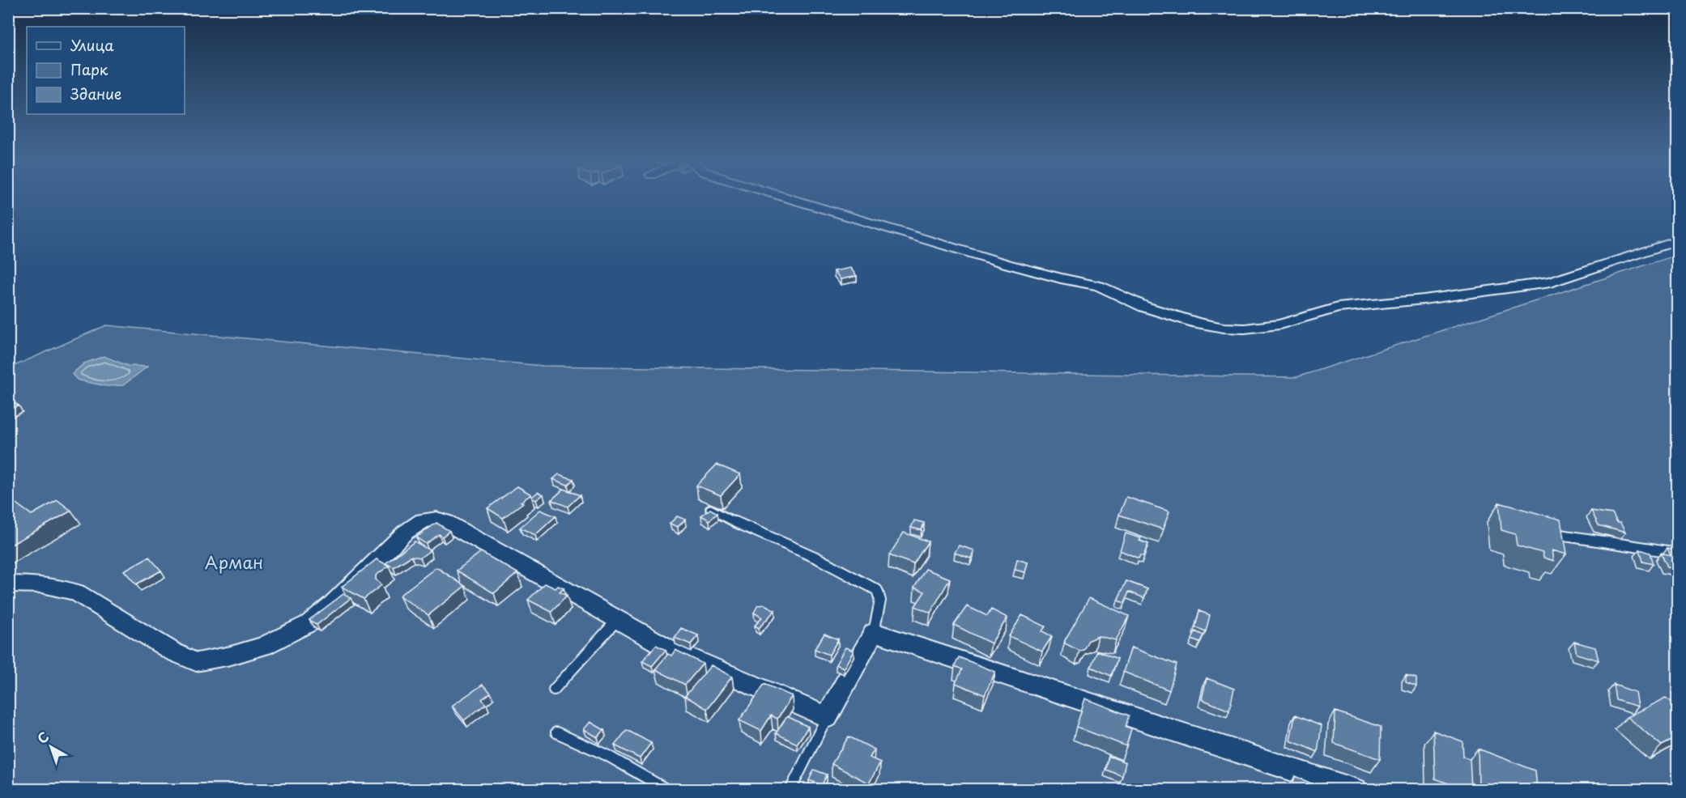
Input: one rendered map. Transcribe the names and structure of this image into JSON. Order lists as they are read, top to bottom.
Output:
{
  "parks": ["Арман"],
  "legend": ["Улица", "Парк", "Здание"],
  "north": "top left"
}
